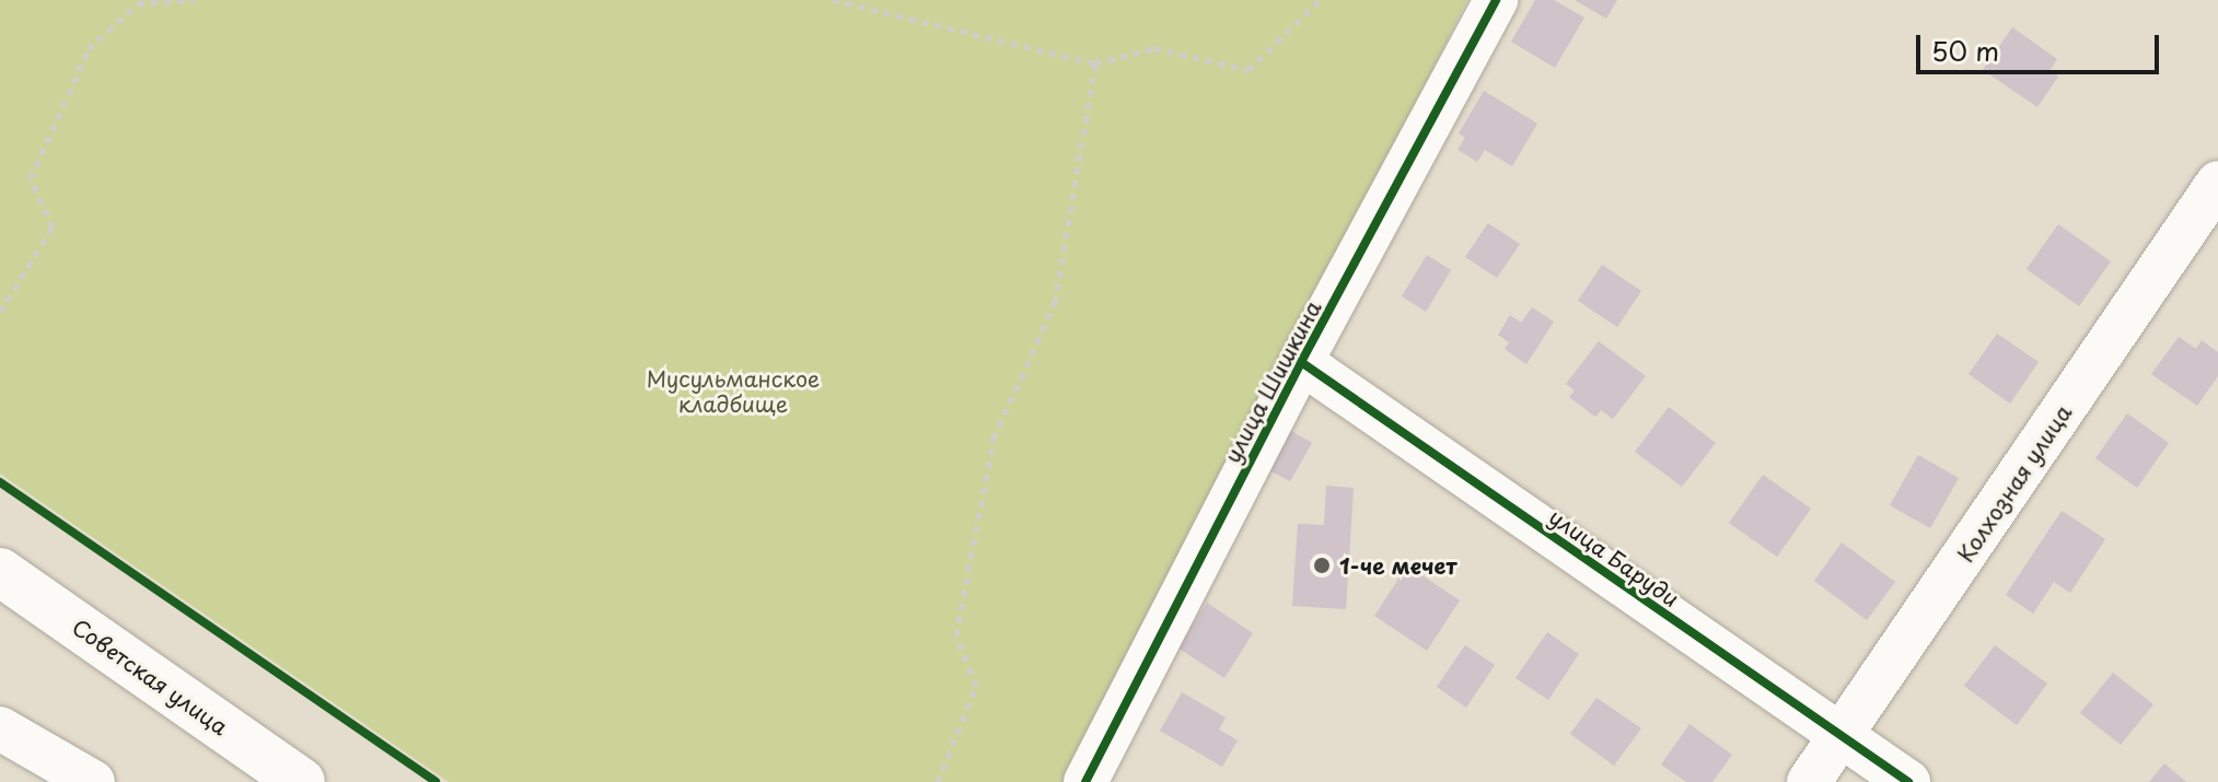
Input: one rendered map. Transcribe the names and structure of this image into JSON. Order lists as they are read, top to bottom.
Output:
{
  "streets": {
    "main road": ["Советская улица"],
    "street": ["улица Шишкина", "Колхозная улица", "улица Баруди"]
  },
  "crossings": [
    ["улица Шишкина", "улица Баруди"],
    ["Колхозная улица", "улица Баруди"]
  ],
  "parks": ["Мусульманское кладбище"],
  "places": ["1-че мечет"],
  "scale_bar": "50 m"
}
